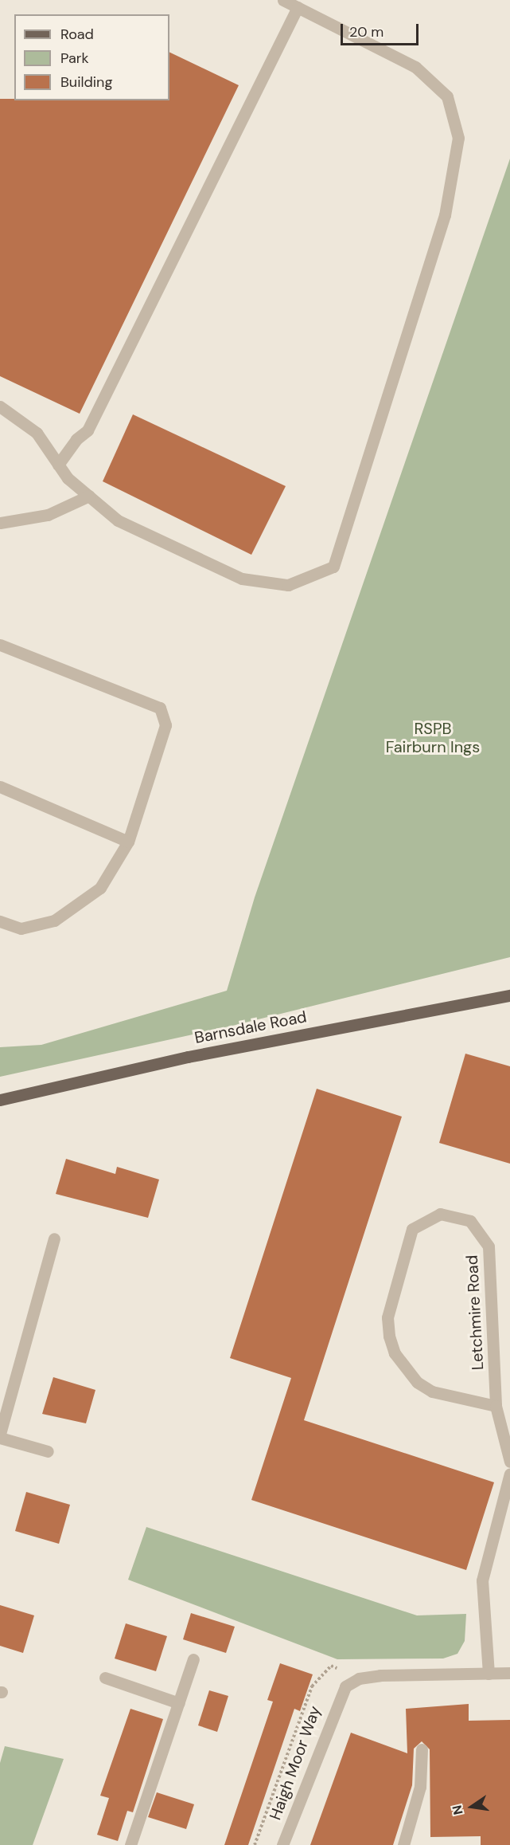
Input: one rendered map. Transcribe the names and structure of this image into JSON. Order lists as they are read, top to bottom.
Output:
{
  "streets": {
    "main road": ["Barnsdale Road"],
    "street": ["Letchmire Road", "Haigh Moor Way"]
  },
  "parks": ["RSPB Fairburn Ings"],
  "legend": ["Road", "Park", "Building"],
  "scale_bar": "20 m",
  "north": "left"
}
